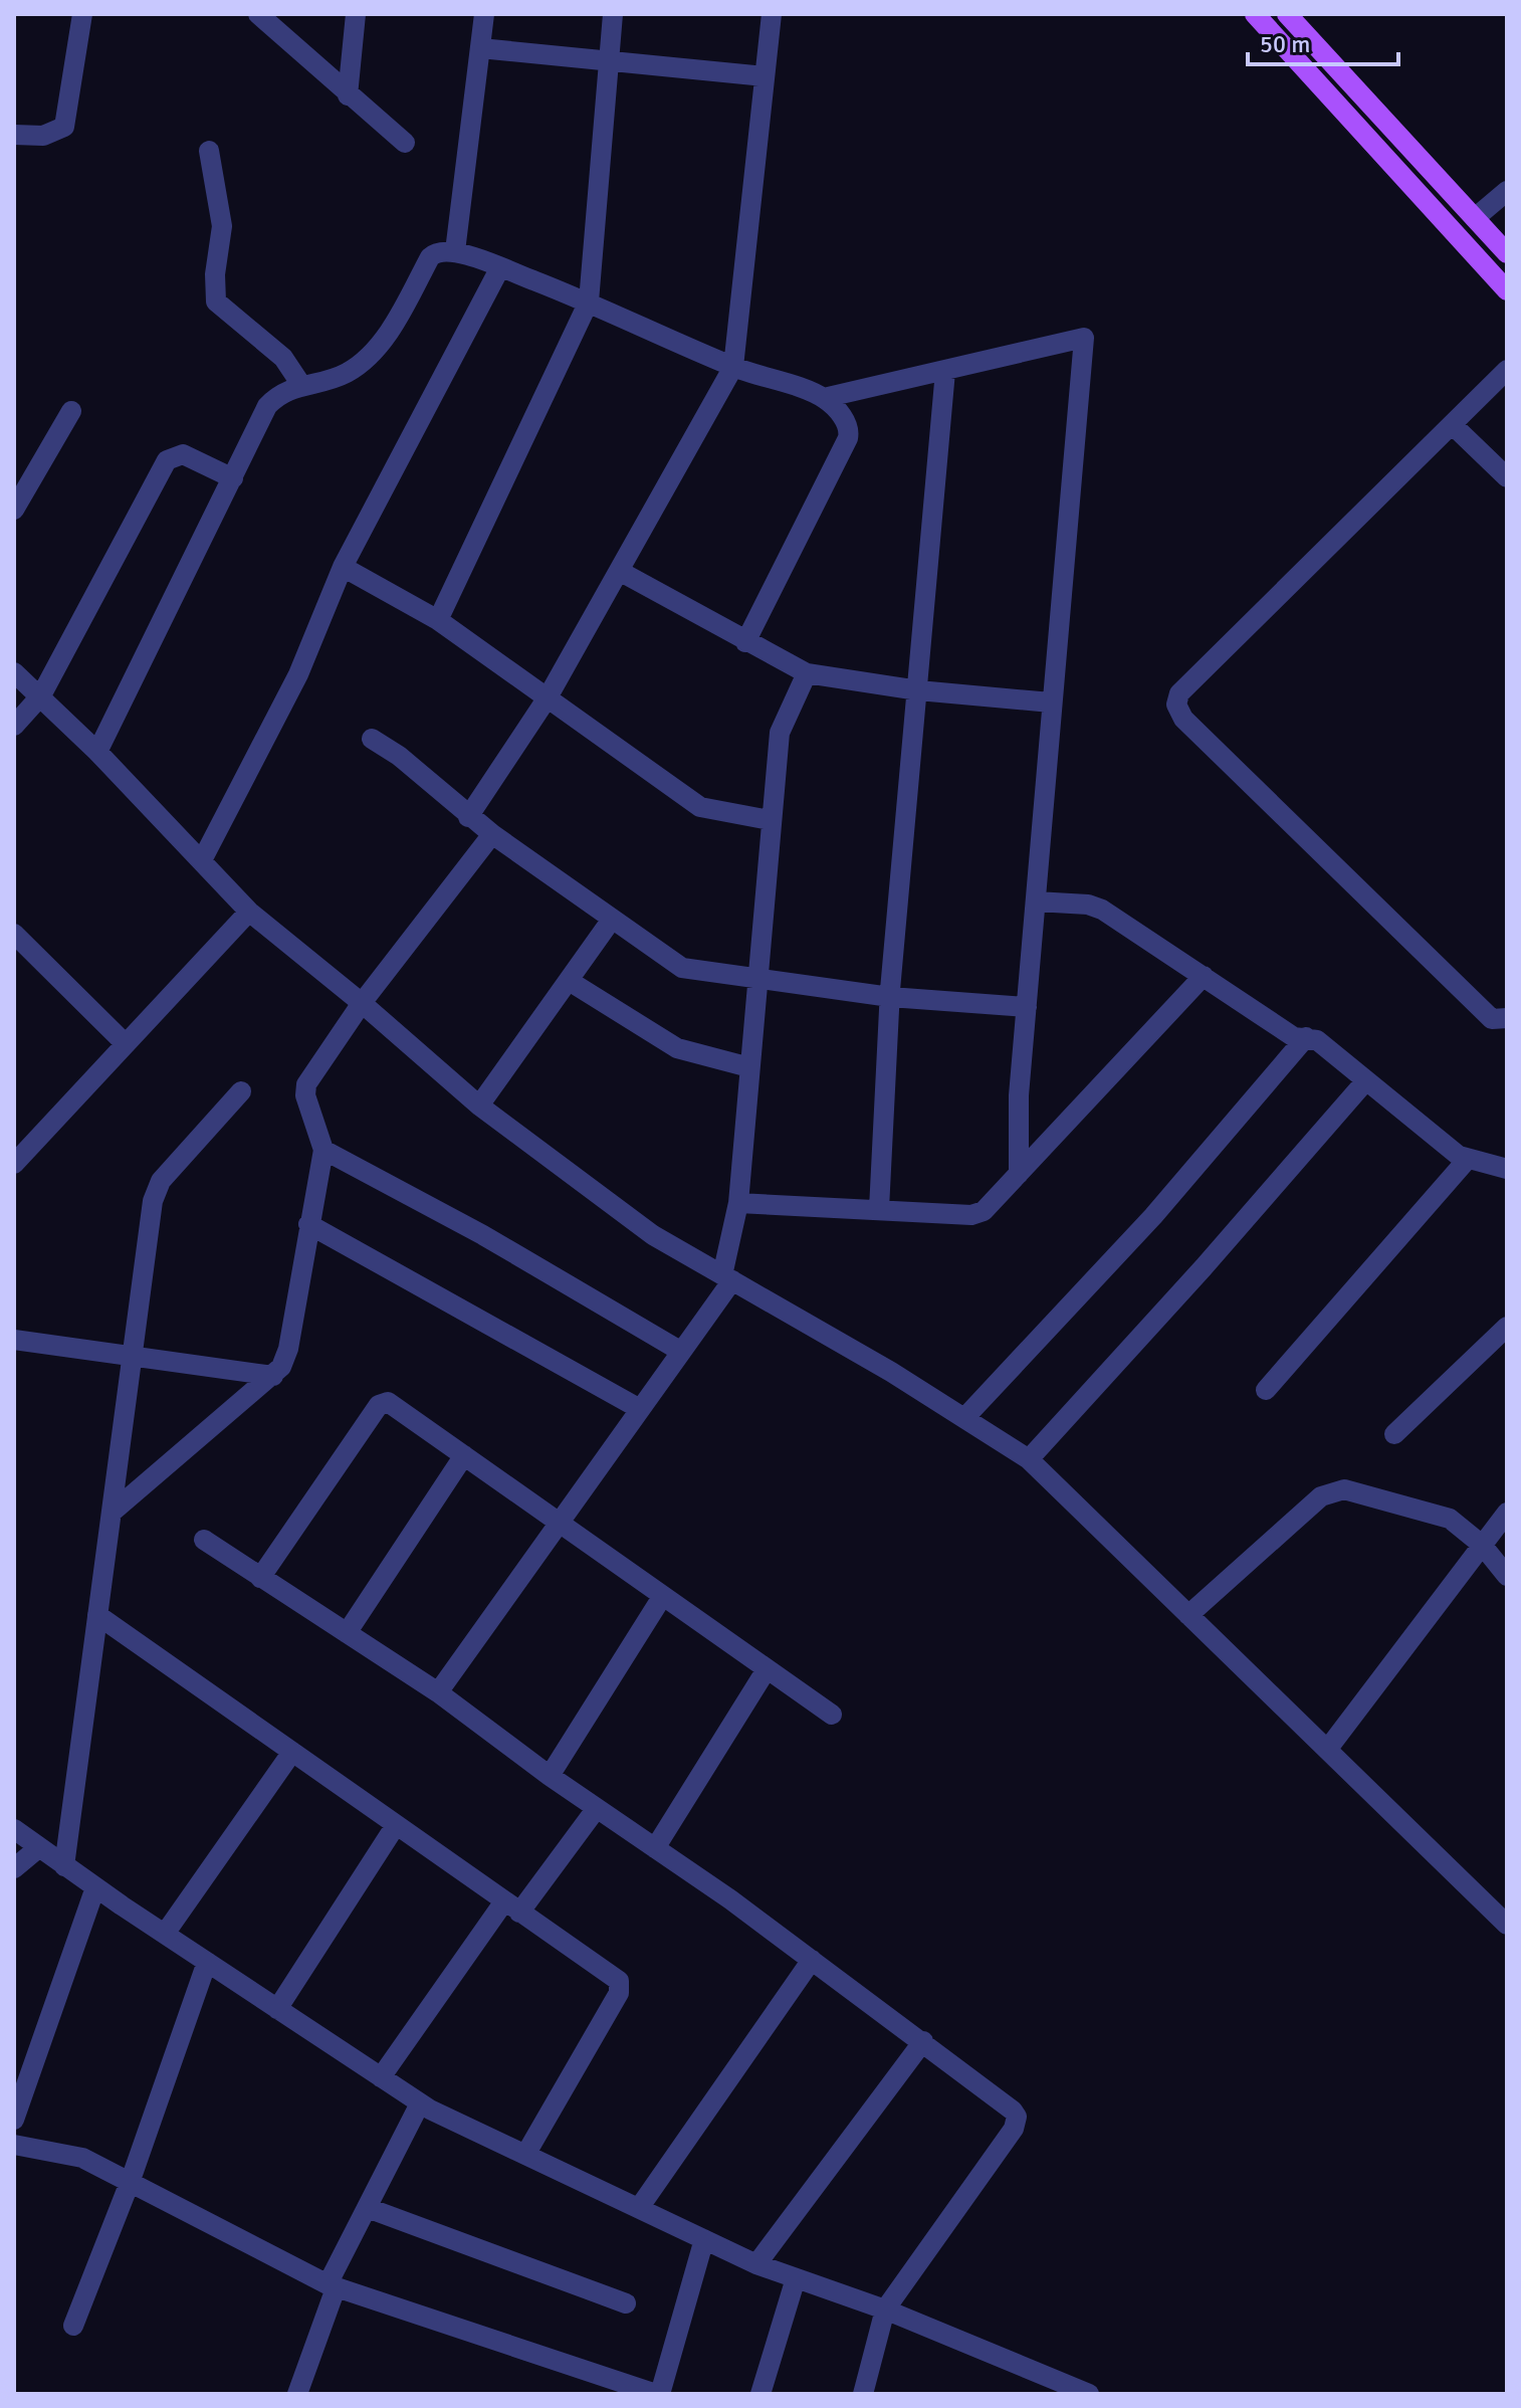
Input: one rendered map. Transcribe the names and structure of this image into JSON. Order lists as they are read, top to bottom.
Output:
{
  "scale_bar": "50 m"
}
